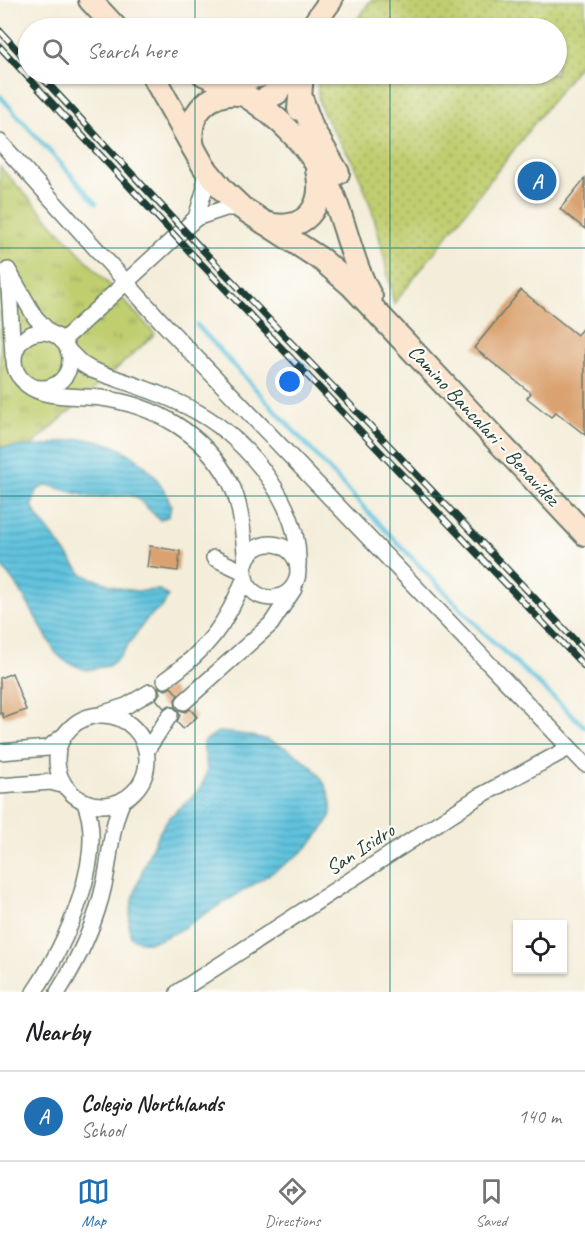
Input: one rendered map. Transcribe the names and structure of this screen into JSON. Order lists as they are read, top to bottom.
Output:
{
  "streets": {
    "main road": ["Camino Bancalari - Benavídez"],
    "street": ["San Isidro"]
  },
  "page": {
    "search": "Search here",
    "pins": "A",
    "heading": "Nearby",
    "list": [
      {
        "mark": "A",
        "name": "Colegio Northlands",
        "note": "School",
        "value": "140 m"
      }
    ],
    "nav": ["Map", "Directions", "Saved"]
  }
}
